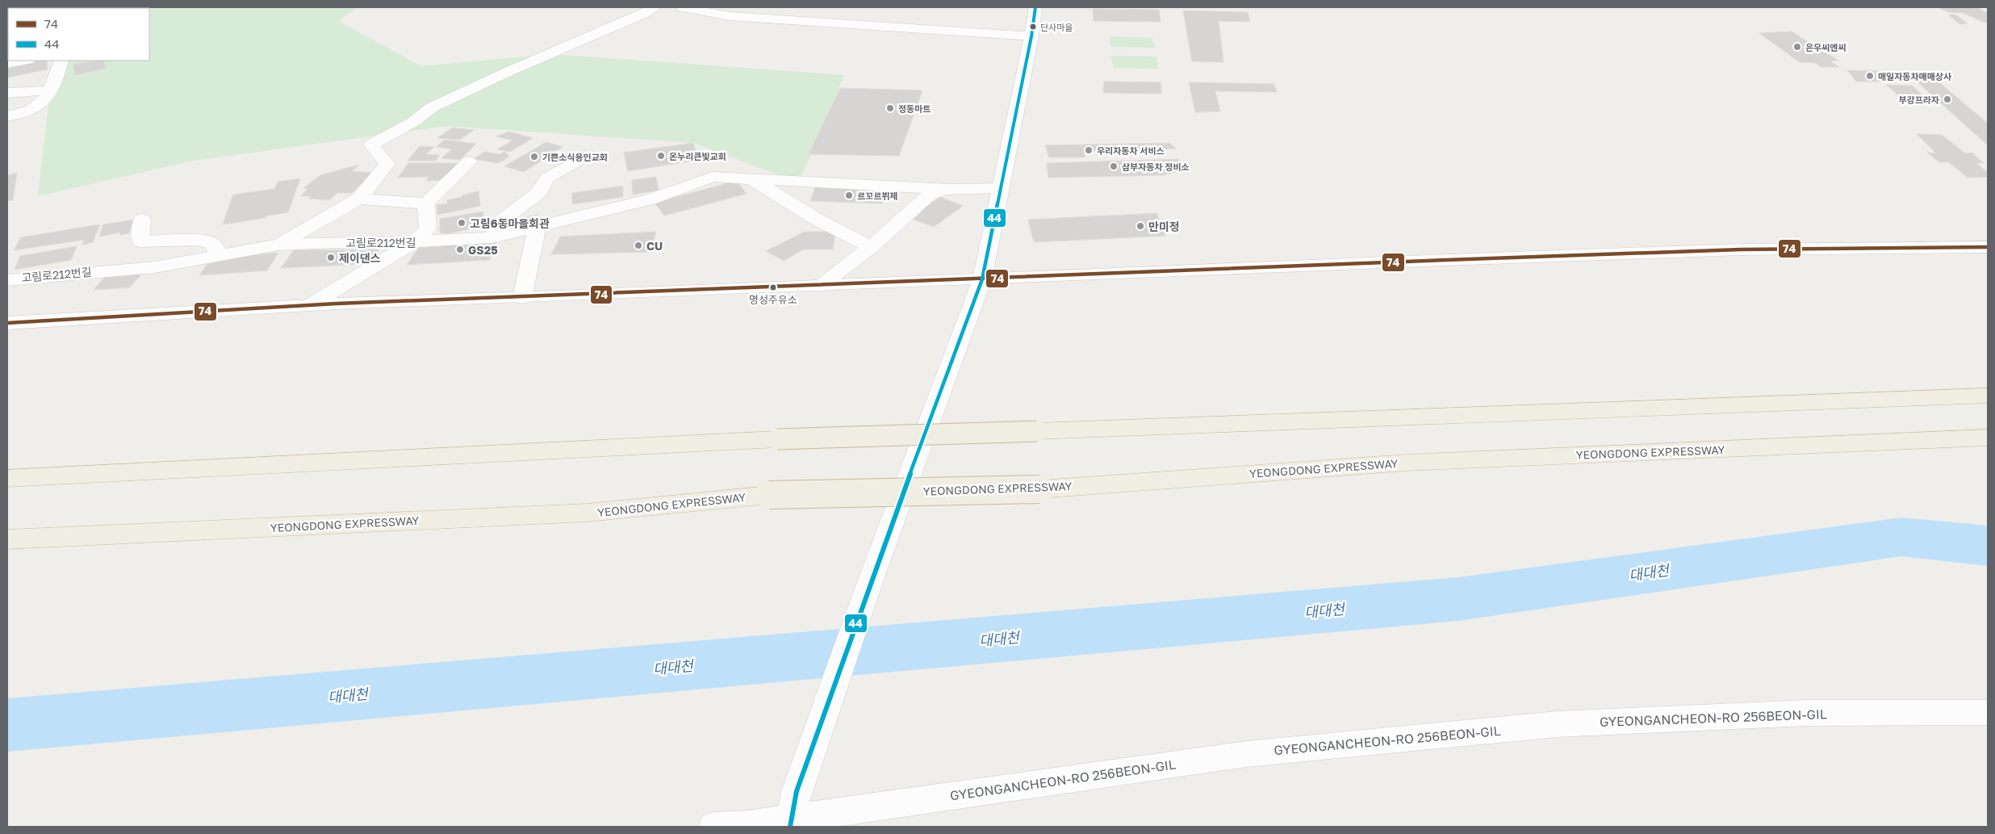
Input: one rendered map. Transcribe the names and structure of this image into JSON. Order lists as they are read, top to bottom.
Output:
{
  "streets": {
    "highway": ["YEONGDONG EXPRESSWAY"],
    "street": ["고림로212번길", "GYEONGANCHEON-RO 256BEON-GIL"]
  },
  "water": ["대대천"],
  "places": [
    "단사마을",
    "은우씨엔씨",
    "매일자동차매매상사",
    "부강프라자",
    "정동마트",
    "우리자동차 서비스",
    "온누리큰빛교회",
    "기쁜소식용인교회",
    "삼부자동차 정비소",
    "르꼬르뷔제",
    "고림6동마을회관",
    "만미정",
    "CU",
    "GS25",
    "제이댄스",
    "명성주유소"
  ],
  "lines": ["transit line 44", "transit line 74"],
  "legend": ["74", "44"]
}
